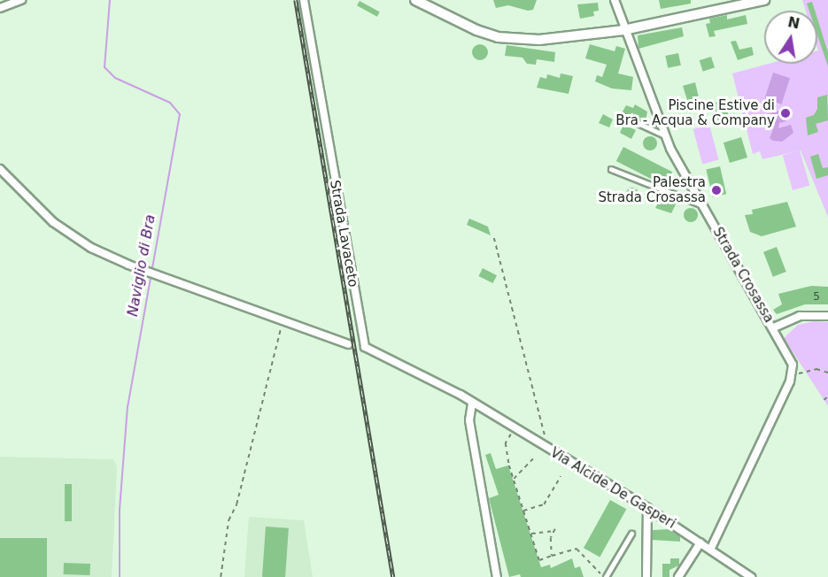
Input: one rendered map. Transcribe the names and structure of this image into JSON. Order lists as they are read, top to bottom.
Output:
{
  "streets": {
    "street": ["Strada Lavaceto", "Strada Crosassa", "Via Alcide De Gasperi"]
  },
  "crossings": [
    ["Strada Lavaceto", "Via Alcide De Gasperi"]
  ],
  "water": ["Naviglio di Bra"],
  "places": ["Piscine Estive di Bra - Acqua & Company", "Palestra Strada Crosassa"],
  "house_numbers": ["5"],
  "north": "top"
}
